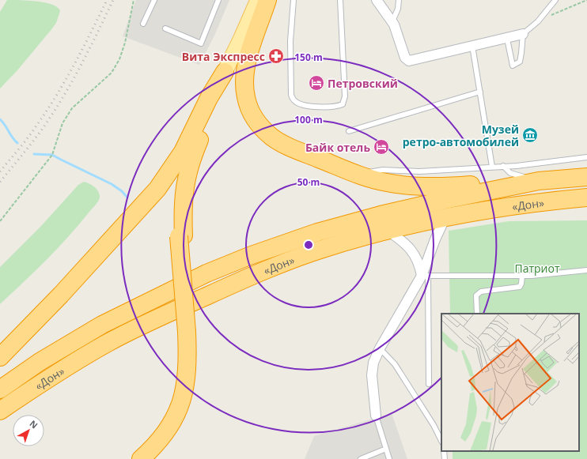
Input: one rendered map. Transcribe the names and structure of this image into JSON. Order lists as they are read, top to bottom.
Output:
{
  "streets": {
    "highway": ["«Дон»"]
  },
  "parks": ["Патриот"],
  "places": {
    "pharmacy": ["Вита Экспресс"],
    "hotel": ["Петровский", "Байк отель"],
    "museum": ["Музей ретро-автомобилей"]
  },
  "north": "top right",
  "rings": ["150 m", "100 m", "50 m"]
}
